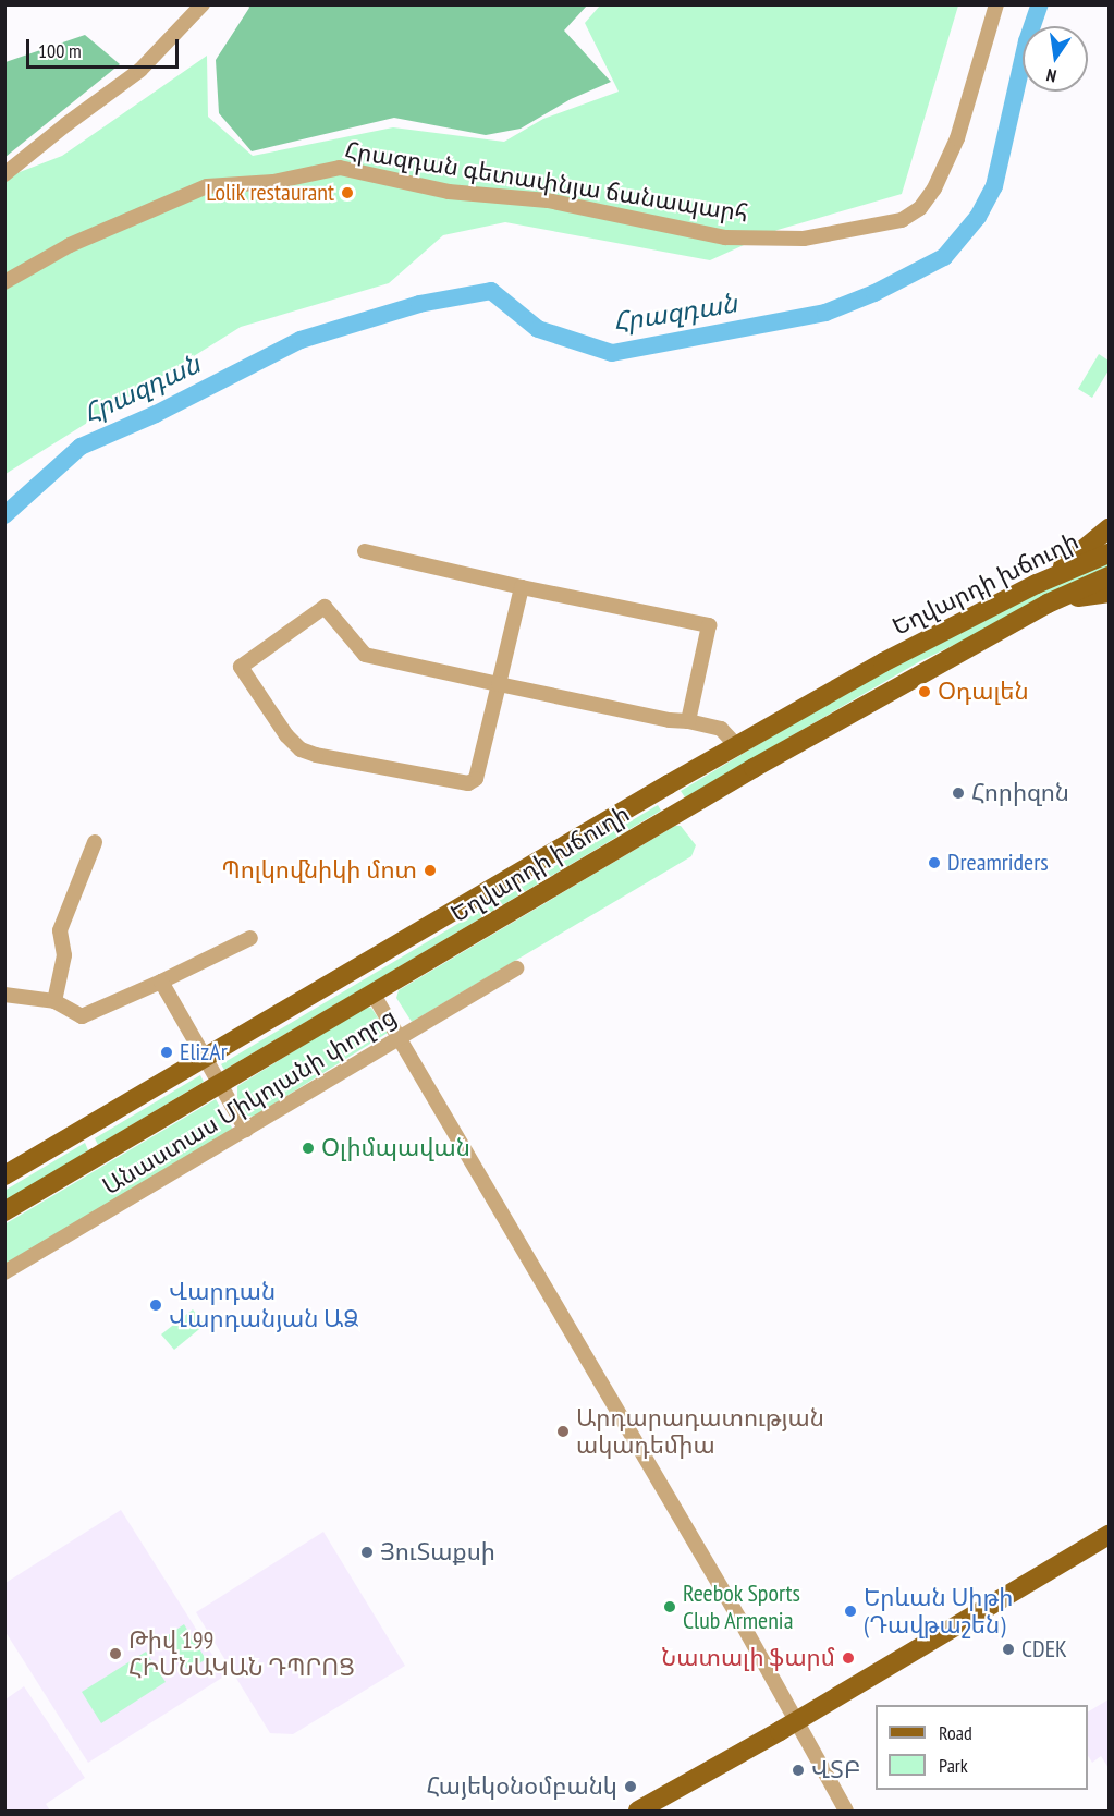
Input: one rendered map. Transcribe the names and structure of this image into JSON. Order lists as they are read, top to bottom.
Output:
{
  "streets": {
    "main road": ["Եղվարդի խճուղի"],
    "street": ["Հրազդան գետափնյա ճանապարհ", "Անաստաս Միկոյանի փողոց"]
  },
  "water": ["Հրազդան"],
  "places": [
    "Lolik restaurant",
    "Օդալեն",
    "Հորիզոն",
    "Dreamriders",
    "Պոլկովնիկի մոտ",
    "ElizAr",
    "Օլիմպավան",
    "Վարդան Վարդանյան ԱՁ",
    "Արդարադատության ակադեմիա",
    "ՅուՏաքսի",
    "Reebok Sports Club Armenia",
    "Երևան Սիթի (Դավթաշեն)",
    "CDEK",
    "Թիվ 199 ՀԻՄՆԱԿԱՆ ԴՊՐՈՑ",
    "Նատալի ֆարմ",
    "ՎՏԲ",
    "Հայեկօնօմբանկ"
  ],
  "legend": ["Road", "Park"],
  "scale_bar": "100 m",
  "north": "bottom"
}
